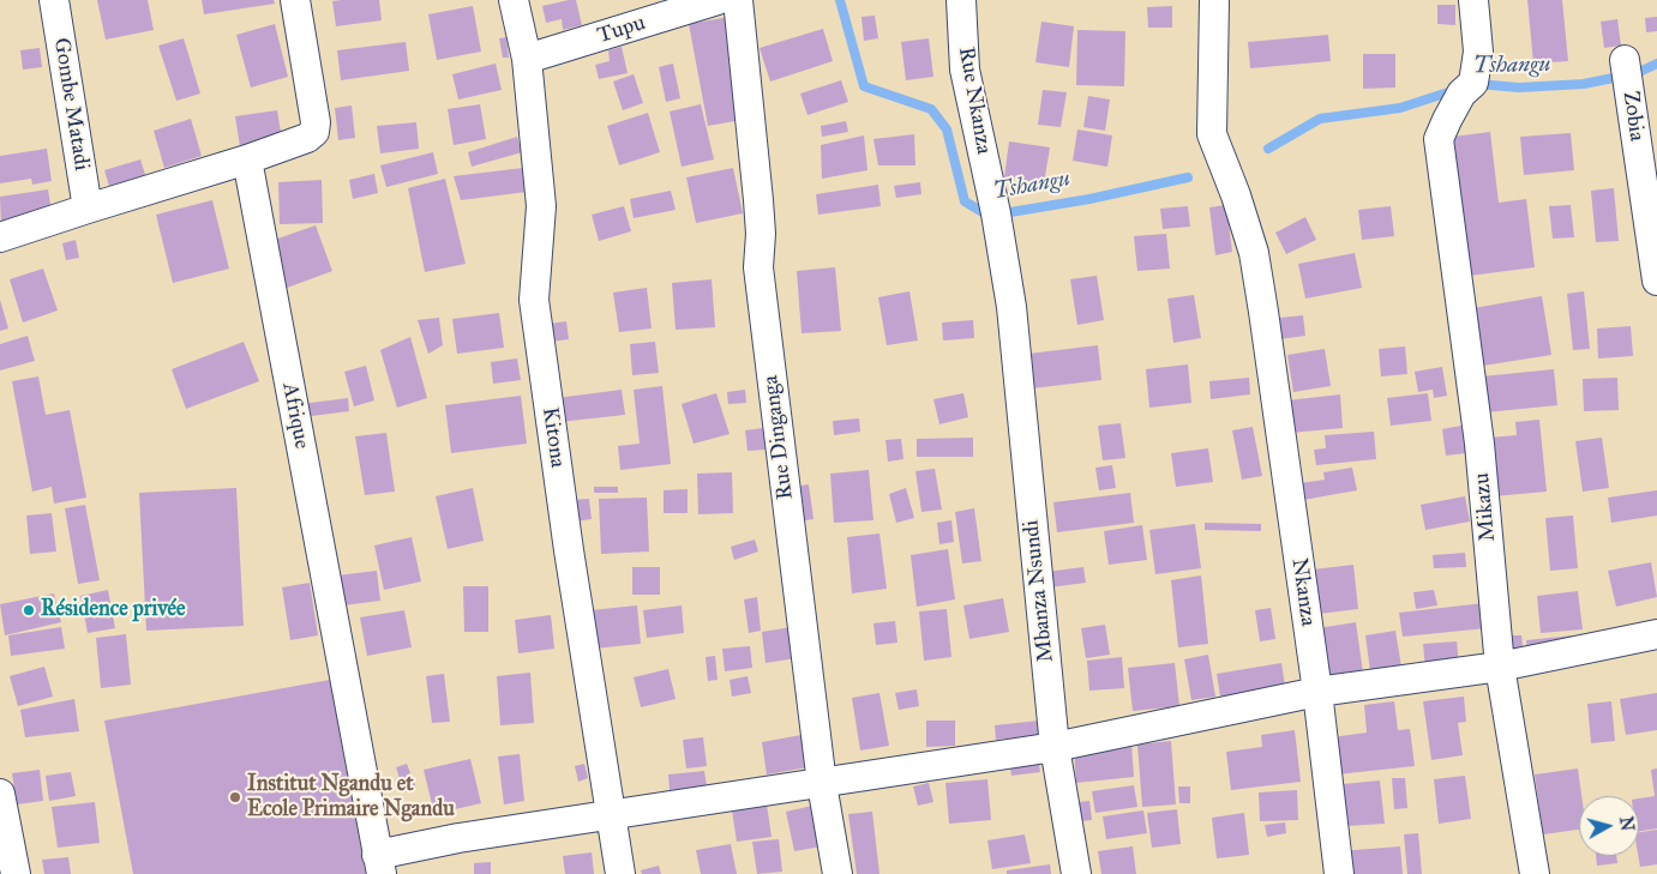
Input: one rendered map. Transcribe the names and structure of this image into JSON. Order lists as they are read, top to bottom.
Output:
{
  "streets": {
    "street": [
      "Tupu",
      "Rue Nkanza",
      "Gombe Matadi",
      "Zobia",
      "Afrique",
      "Kitona",
      "Rue Dinganga",
      "Mikazu",
      "Mbanza Nsundi",
      "Nkanza"
    ]
  },
  "crossings": [
    ["Tupu", "Kitona"],
    ["Rue Nkanza", "Mbanza Nsundi"]
  ],
  "water": ["Tshangu"],
  "places": ["Résidence privée", "Institut Ngandu et Ecole Primaire Ngandu"],
  "north": "right"
}
